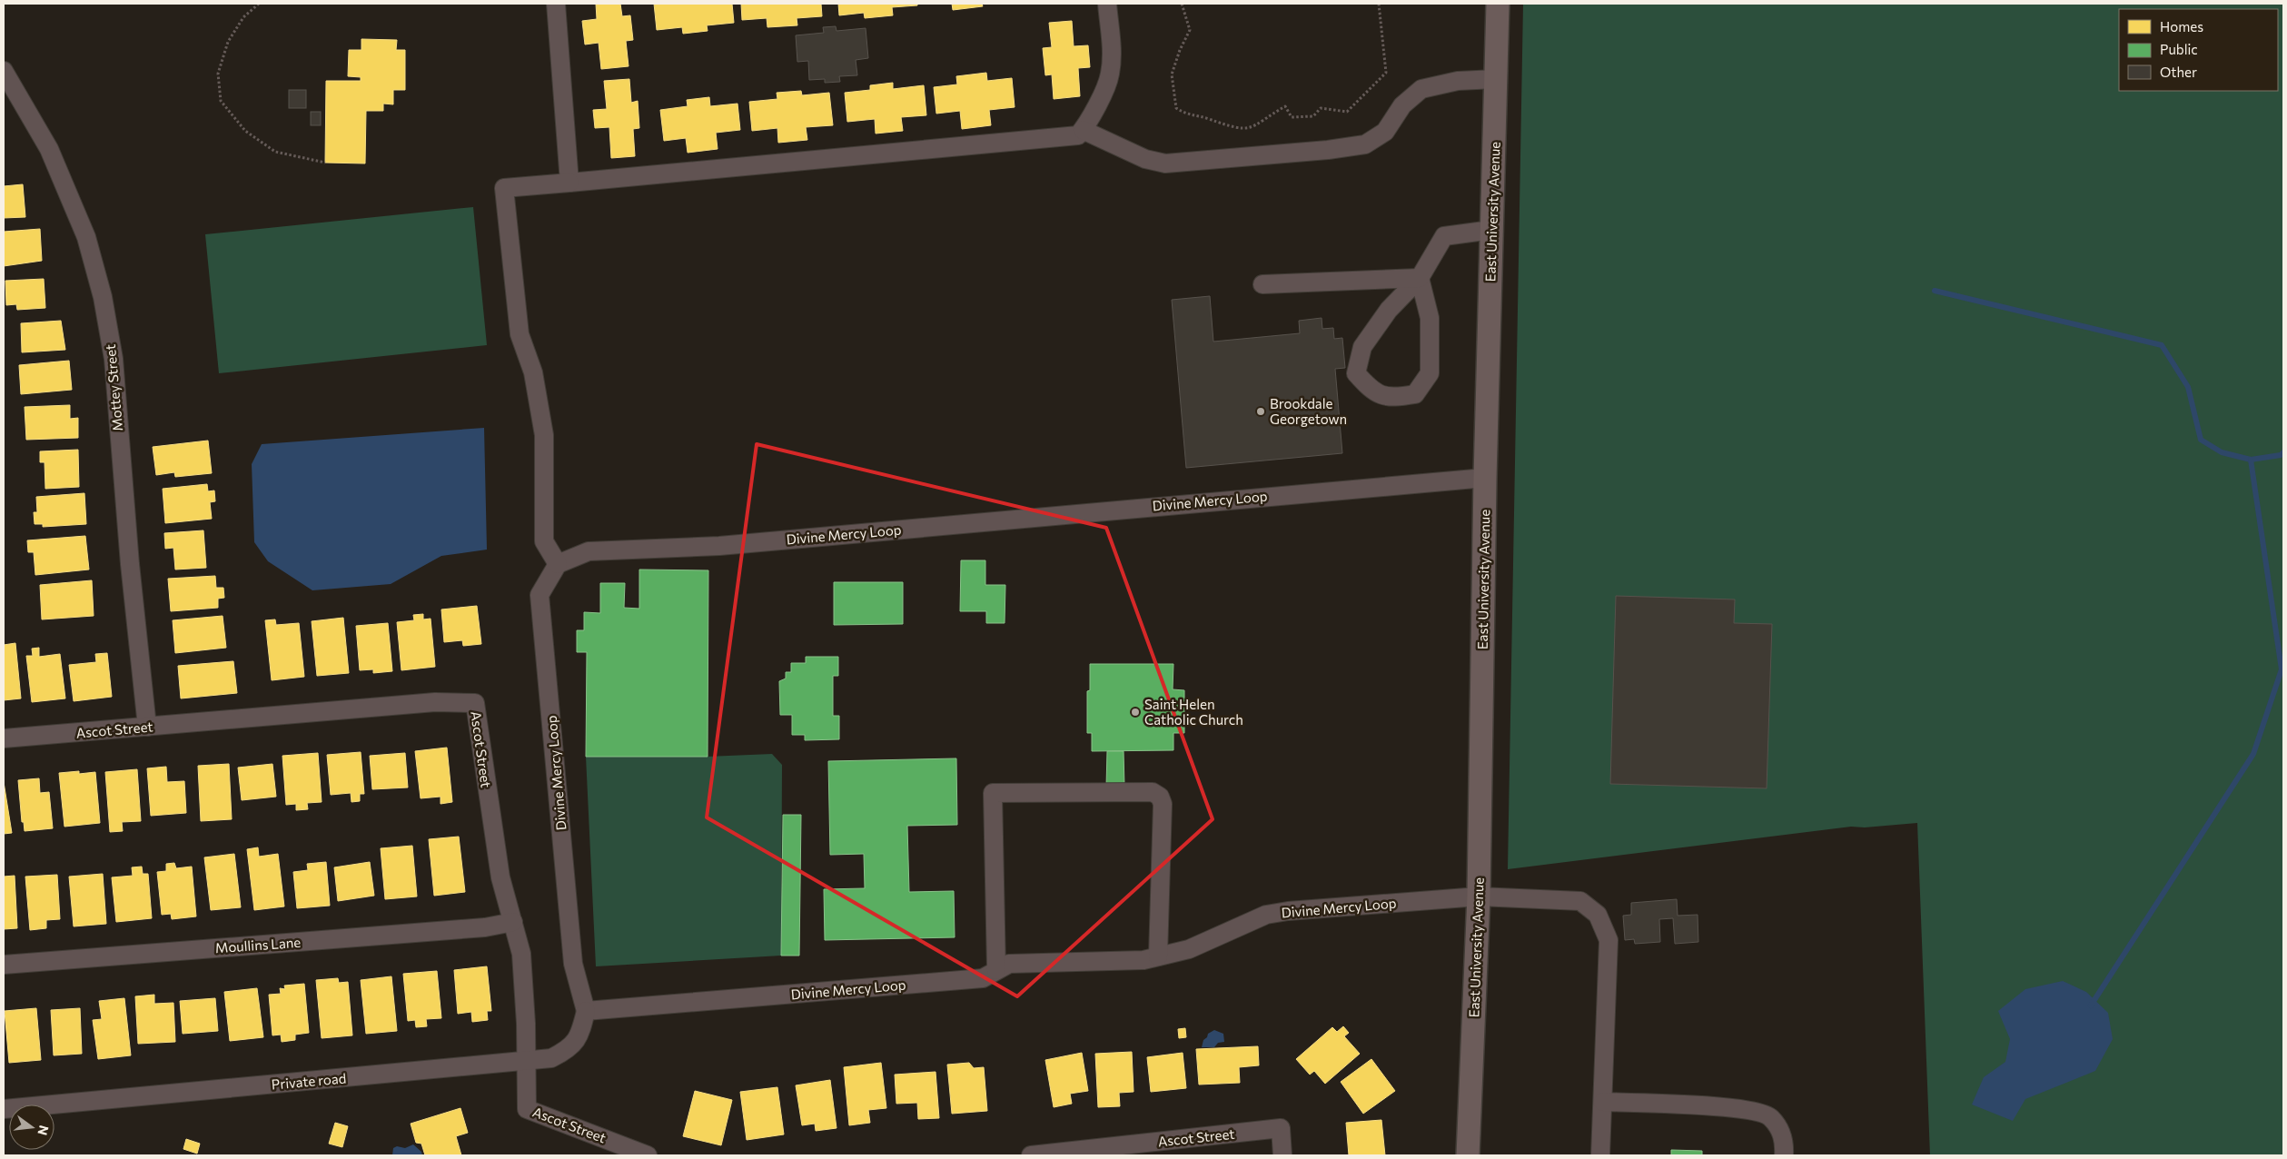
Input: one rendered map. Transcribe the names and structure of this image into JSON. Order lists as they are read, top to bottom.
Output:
{
  "streets": {
    "main road": ["East University Avenue"],
    "street": [
      "Mottey Street",
      "Divine Mercy Loop",
      "Ascot Street",
      "Moullins Lane",
      "Private road"
    ]
  },
  "crossings": [
    ["East University Avenue", "Divine Mercy Loop"],
    ["Mottey Street", "Ascot Street"],
    ["Divine Mercy Loop", "Private road"],
    ["Ascot Street", "Moullins Lane"],
    ["Ascot Street", "Private road"]
  ],
  "places": ["Brookdale Georgetown", "Saint Helen Catholic Church"],
  "legend": ["Homes", "Public", "Other"],
  "north": "right"
}
